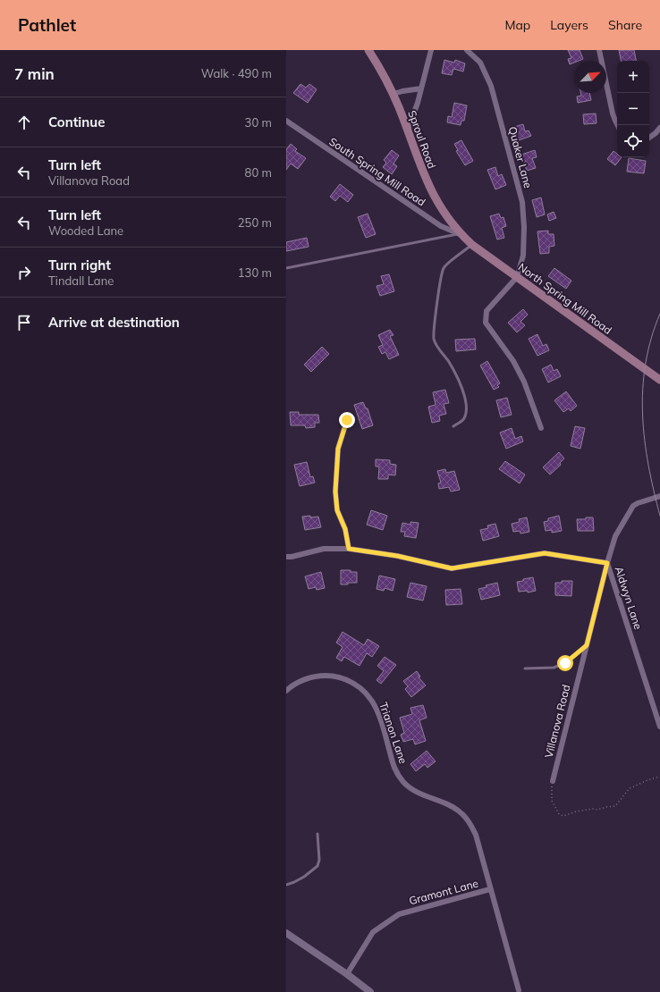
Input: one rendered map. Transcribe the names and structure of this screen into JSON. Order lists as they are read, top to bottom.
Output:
{
  "streets": {
    "main road": ["Sproul Road", "North Spring Mill Road"],
    "street": [
      "Quaker Lane",
      "South Spring Mill Road",
      "Aldwyn Lane",
      "Villanova Road",
      "Trianon Lane",
      "Gramont Lane"
    ]
  },
  "crossings": [
    ["Sproul Road", "South Spring Mill Road"],
    ["Sproul Road", "North Spring Mill Road"],
    ["Quaker Lane", "North Spring Mill Road"],
    ["South Spring Mill Road", "North Spring Mill Road"],
    ["Aldwyn Lane", "Villanova Road"],
    ["Trianon Lane", "Gramont Lane"]
  ],
  "north": "top right",
  "page": {
    "header": "Pathlet",
    "nav": ["Map", "Layers", "Share"],
    "heading": ["7 min", "Walk · 490 m"],
    "map_buttons": ["+", "−"],
    "list": [
      ["Continue", "30 m"],
      ["Turn left", "Villanova Road", "80 m"],
      ["Turn left", "Wooded Lane", "250 m"],
      ["Turn right", "Tindall Lane", "130 m"],
      "Arrive at destination"
    ]
  }
}
